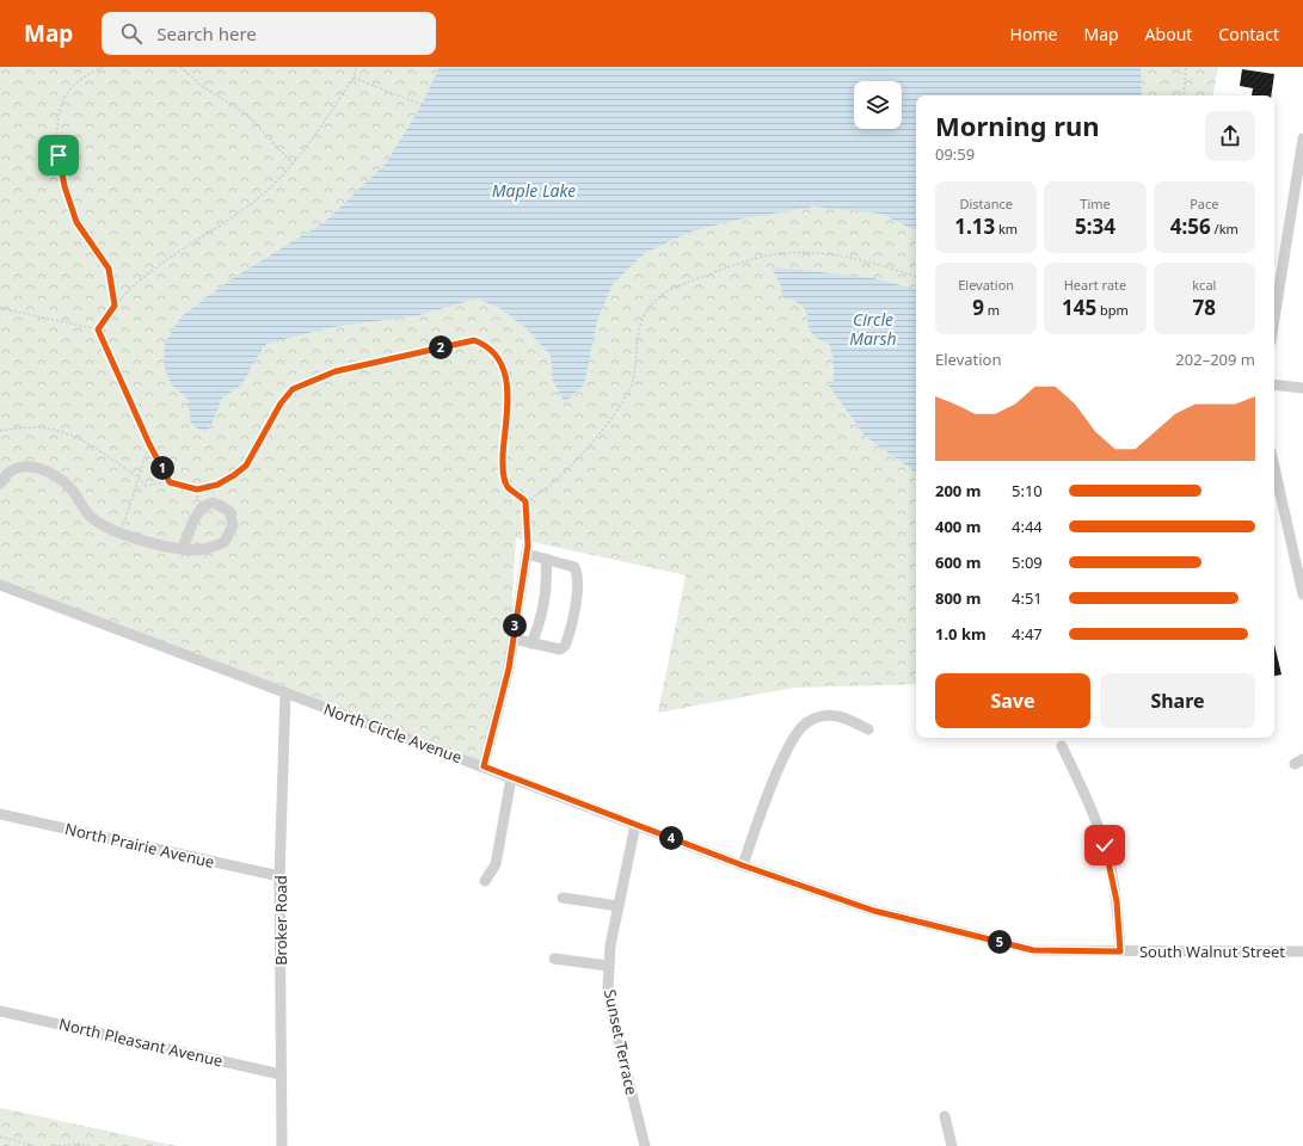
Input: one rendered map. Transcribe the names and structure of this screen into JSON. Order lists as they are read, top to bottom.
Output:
{
  "streets": {
    "street": [
      "North Circle Avenue",
      "North Prairie Avenue",
      "Broker Road",
      "South Walnut Street",
      "North Pleasant Avenue",
      "Sunset Terrace"
    ]
  },
  "crossings": [
    ["North Circle Avenue", "Broker Road"],
    ["North Circle Avenue", "South Walnut Street"],
    ["North Circle Avenue", "Sunset Terrace"],
    ["North Prairie Avenue", "Broker Road"],
    ["Broker Road", "North Pleasant Avenue"]
  ],
  "water": ["Maple Lake", "Circle Marsh"],
  "page": {
    "header": "Map",
    "search": "Search here",
    "nav": [
      "Home",
      "Map",
      "About",
      "Contact"
    ],
    "heading": ["Morning run", "09:59"],
    "stats": [
      ["Distance", "1.13 km"],
      ["Time", "5:34"],
      ["Pace", "4:56 /km"],
      ["Elevation", "9 m"],
      ["Heart rate", "145 bpm"],
      ["kcal", "78"]
    ],
    "pins": [
      "2",
      "1",
      "3",
      "4",
      "5"
    ],
    "chart": ["Elevation", "202–209 m"],
    "list": [
      {
        "name": "200 m",
        "note": "5:10"
      },
      {
        "name": "400 m",
        "note": "4:44"
      },
      {
        "name": "600 m",
        "note": "5:09"
      },
      {
        "name": "800 m",
        "note": "4:51"
      },
      {
        "name": "1.0 km",
        "note": "4:47"
      }
    ],
    "buttons": ["Save", "Share"]
  }
}
